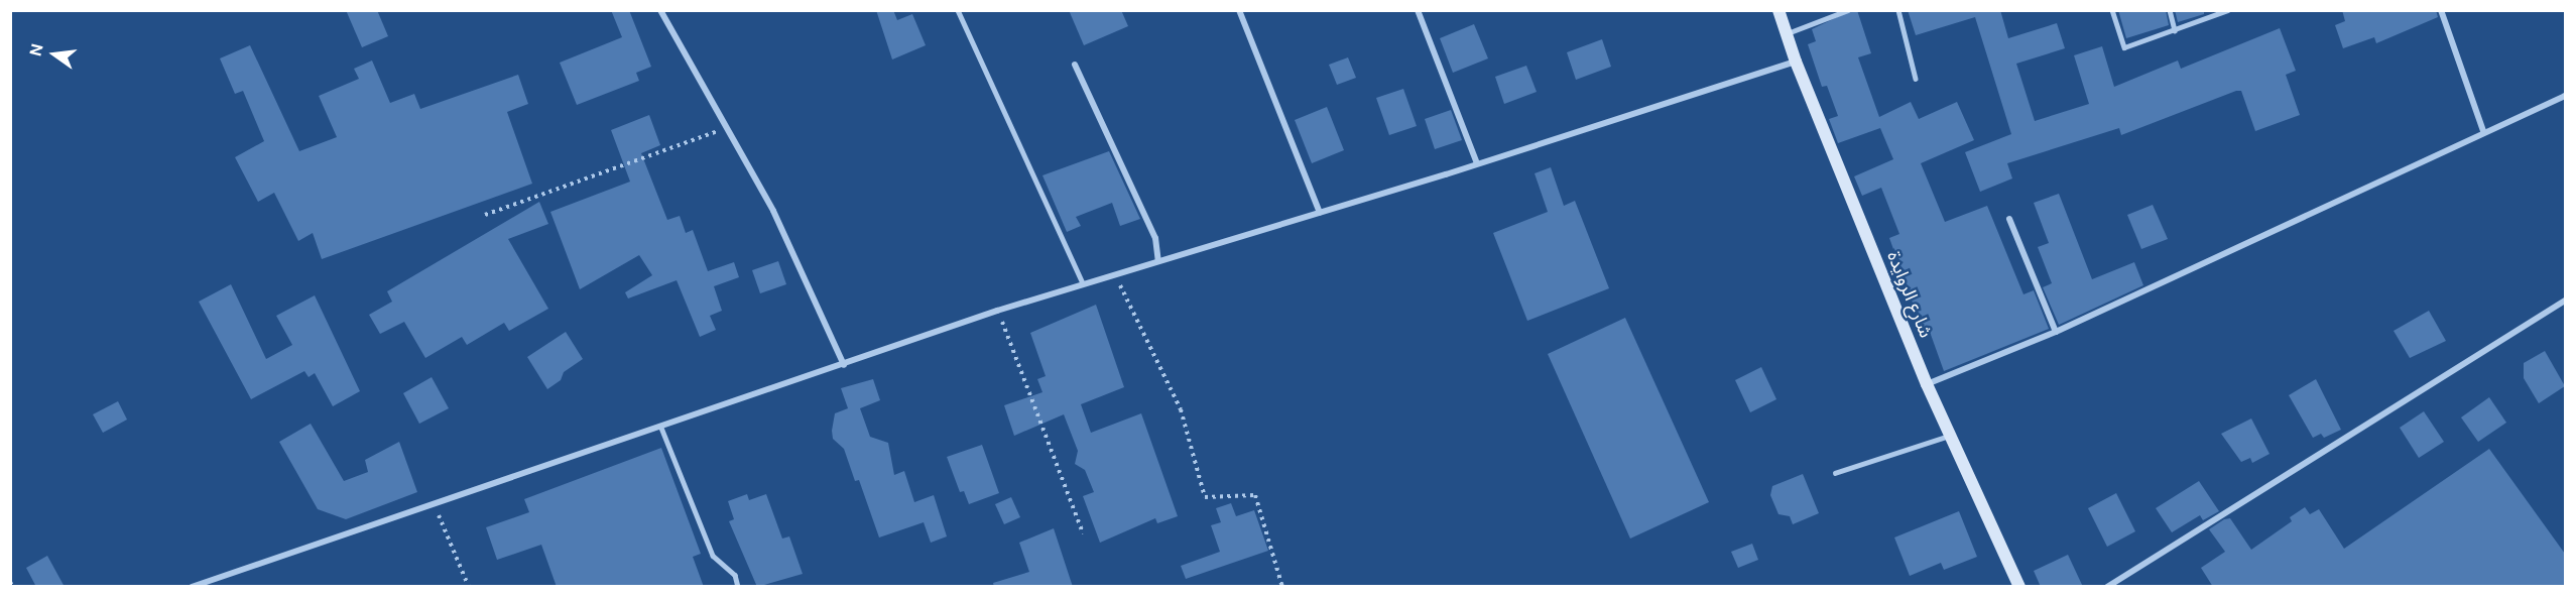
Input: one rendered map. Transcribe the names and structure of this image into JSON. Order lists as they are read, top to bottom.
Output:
{
  "streets": {
    "street": ["شارع الروايدة"]
  },
  "north": "left"
}
